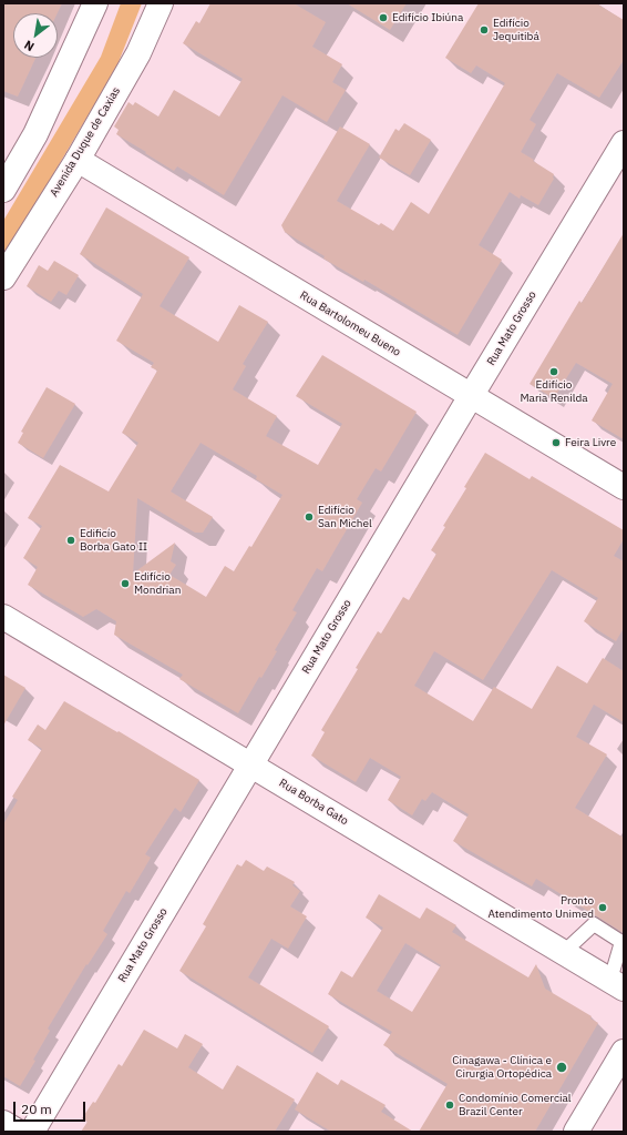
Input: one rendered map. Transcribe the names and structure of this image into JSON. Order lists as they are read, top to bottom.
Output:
{
  "streets": {
    "street": [
      "Avenida Duque de Caxias",
      "Rua Bartolomeu Bueno",
      "Rua Mato Grosso",
      "Rua Borba Gato"
    ]
  },
  "crossings": [
    ["Avenida Duque de Caxias", "Rua Bartolomeu Bueno"],
    ["Rua Bartolomeu Bueno", "Rua Mato Grosso"],
    ["Rua Mato Grosso", "Rua Borba Gato"]
  ],
  "places": [
    "Edifício Ibiúna",
    "Edifício Jequitibá",
    "Edifício Maria Renilda",
    "Feira Livre",
    "Edifício San Michel",
    "Edificío Borba Gato II",
    "Edifício Mondrian",
    "Pronto Atendimento Unimed",
    "Cinagawa - Clínica e Cirurgia Ortopédica",
    "Condomínio Comercial Brazil Center"
  ],
  "scale_bar": "20 m",
  "north": "bottom left"
}
